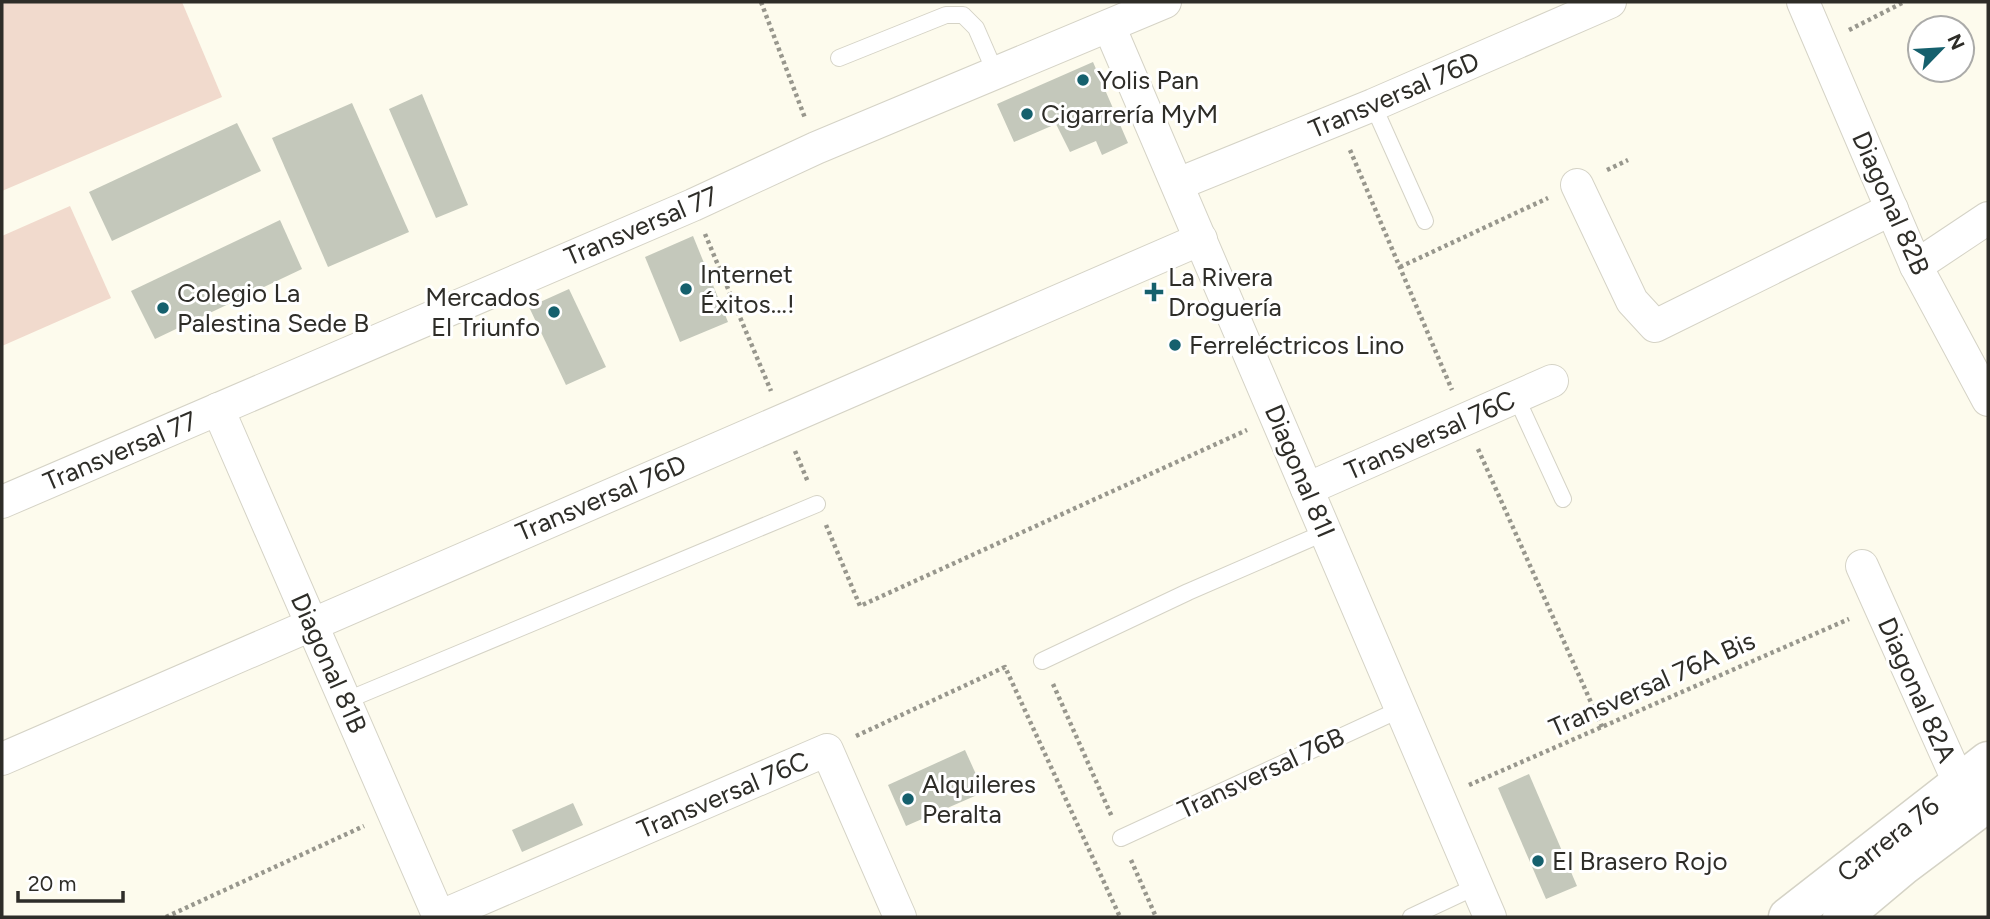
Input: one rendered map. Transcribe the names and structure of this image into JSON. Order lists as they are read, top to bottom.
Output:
{
  "streets": {
    "main road": ["Carrera 76"],
    "street": [
      "Transversal 76D",
      "Diagonal 82B",
      "Transversal 77",
      "Transversal 76C",
      "Diagonal 81I",
      "Diagonal 81B",
      "Diagonal 82A"
    ],
    "lane": ["Transversal 76B"],
    "path": ["Transversal 76A Bis"]
  },
  "crossings": [
    ["Transversal 76D", "Diagonal 81I"],
    ["Transversal 76D", "Diagonal 81B"],
    ["Transversal 77", "Diagonal 81I"],
    ["Transversal 77", "Diagonal 81B"],
    ["Transversal 76C", "Diagonal 81I"],
    ["Transversal 76C", "Diagonal 81B"],
    ["Diagonal 81I", "Transversal 76A Bis"],
    ["Diagonal 81I", "Transversal 76B"],
    ["Transversal 76A Bis", "Diagonal 82A"],
    ["Diagonal 82A", "Carrera 76"]
  ],
  "places": {
    "other": [
      "Yolis Pan",
      "Cigarrería MyM",
      "Internet Éxitos...!",
      "Colegio La Palestina Sede B",
      "Mercados El Triunfo",
      "Ferreléctricos Lino",
      "Alquileres Peralta",
      "El Brasero Rojo"
    ],
    "health": ["La Rivera Droguería"]
  },
  "scale_bar": "20 m",
  "north": "top right"
}
